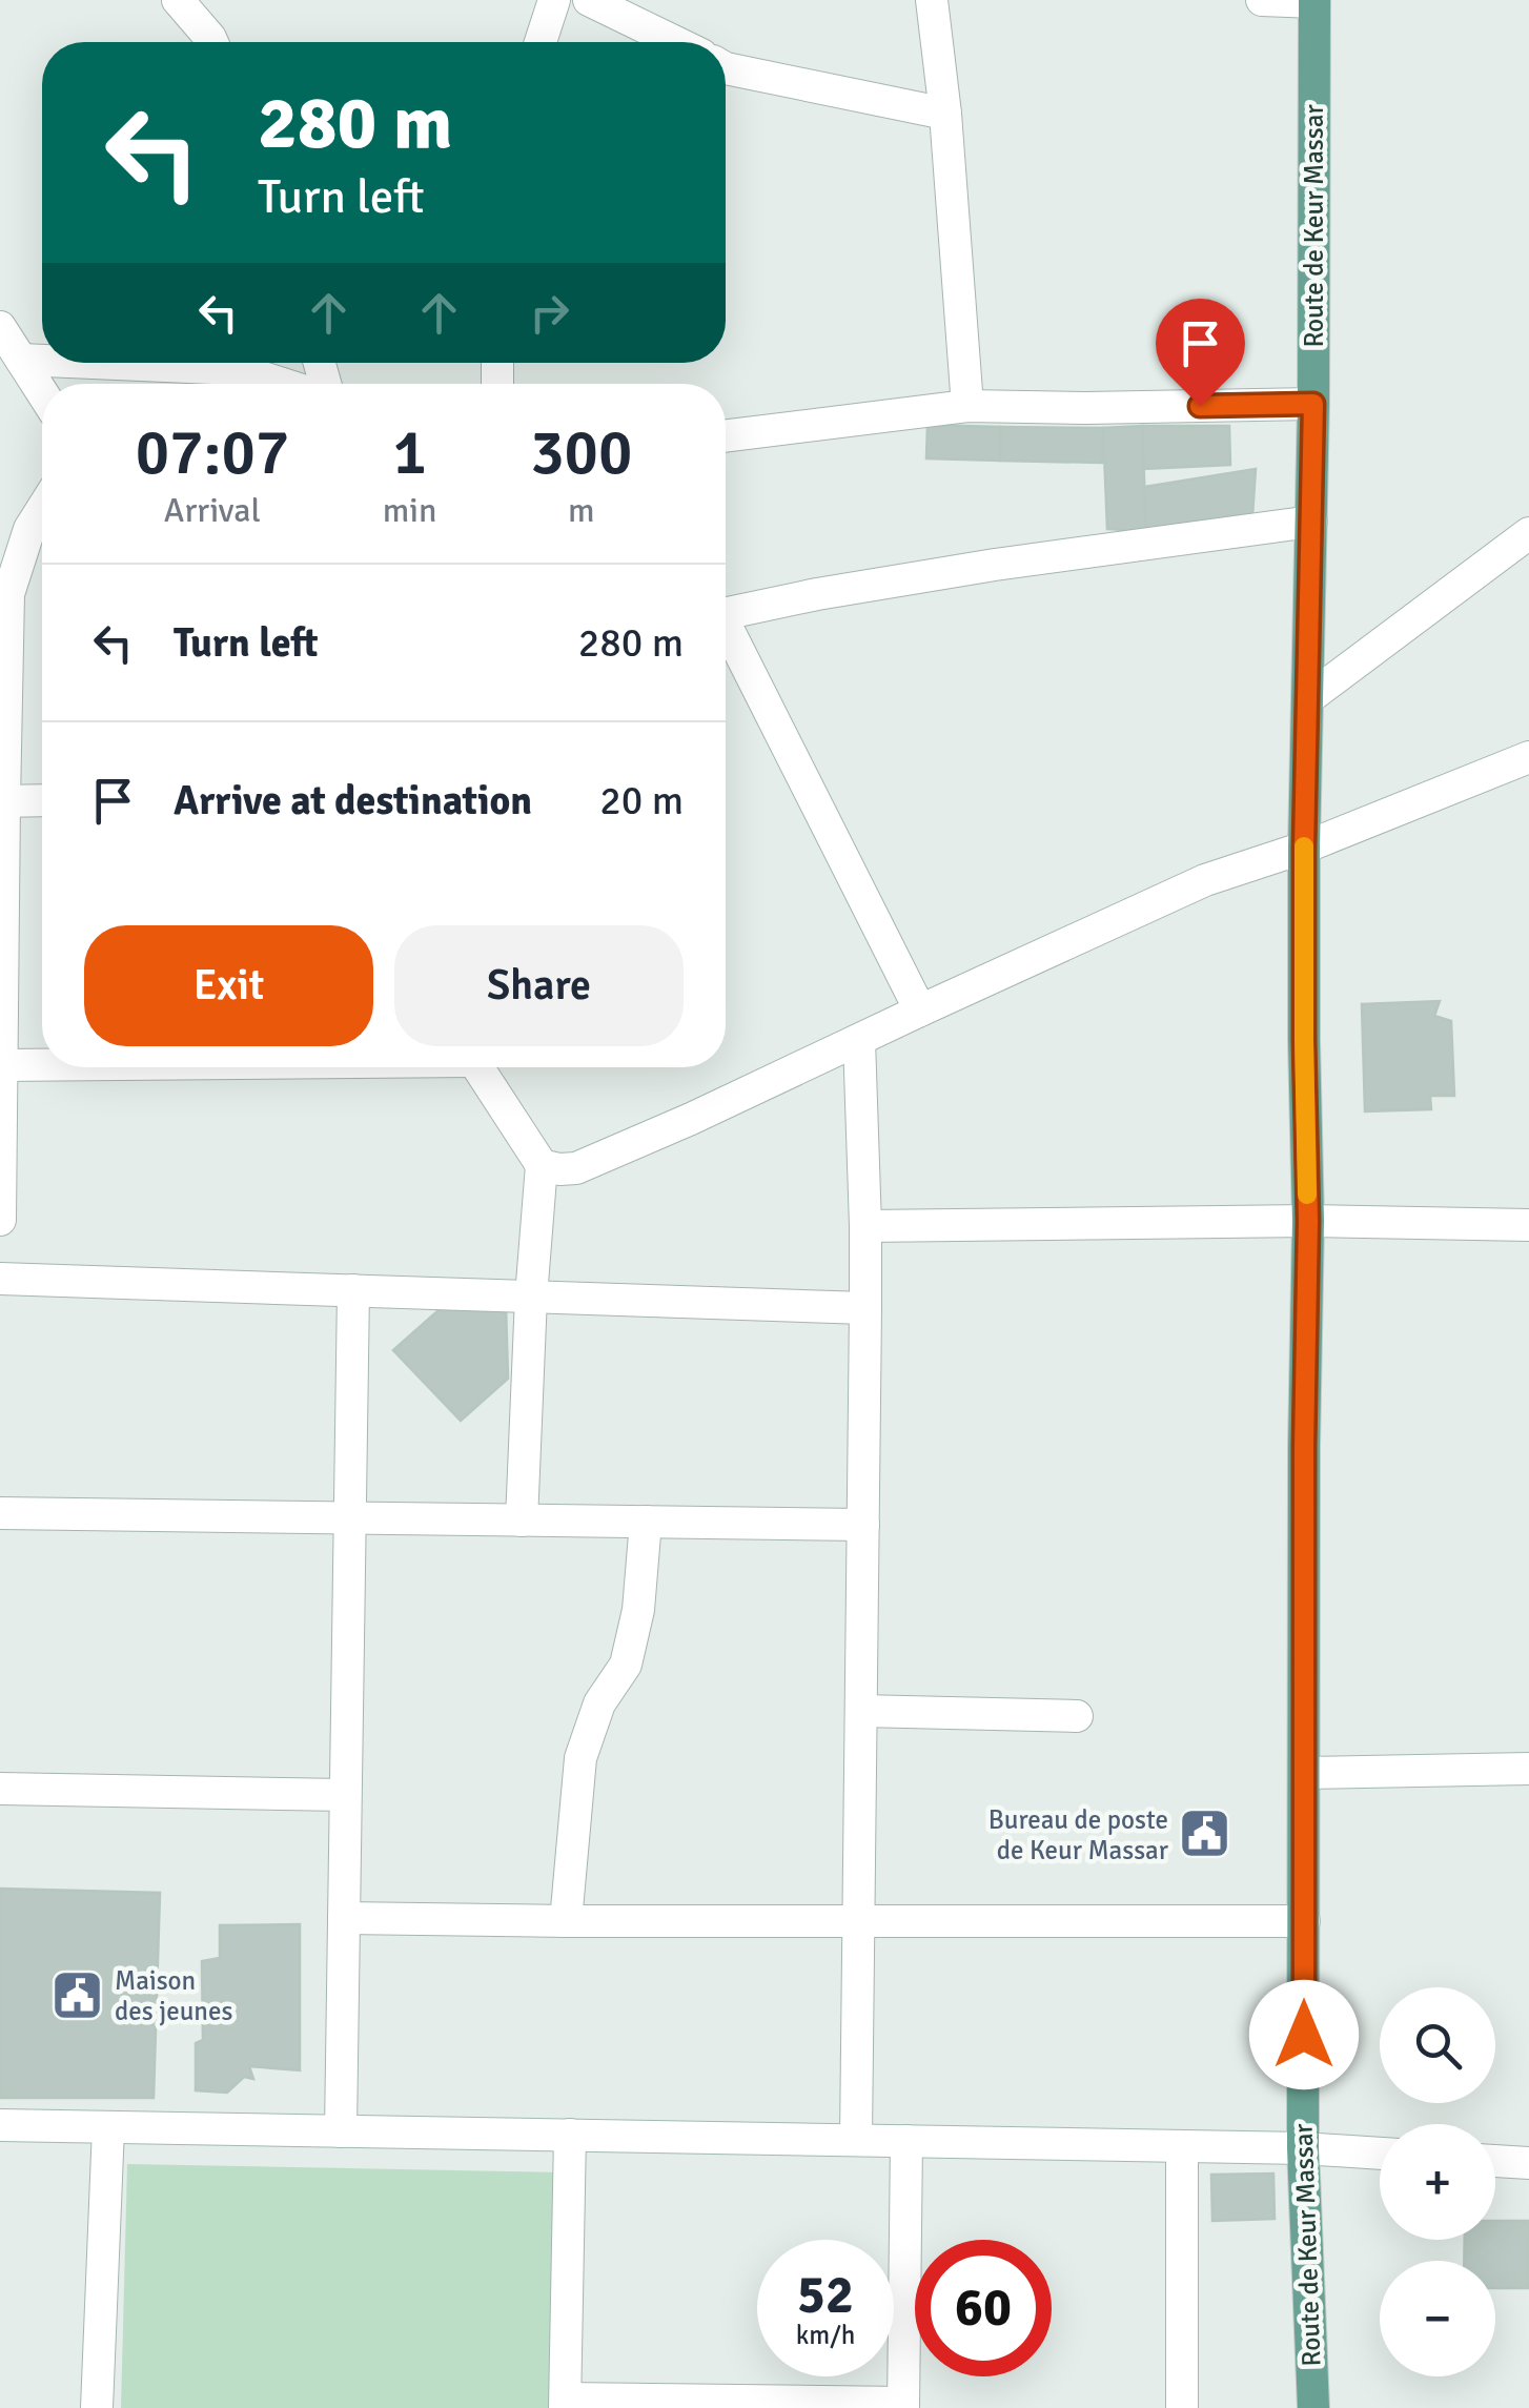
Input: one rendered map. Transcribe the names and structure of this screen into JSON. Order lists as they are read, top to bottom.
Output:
{
  "streets": {
    "main road": ["Route de Keur Massar"]
  },
  "places": {
    "public building": ["Bureau de poste de Keur Massar", "Maison des jeunes"]
  },
  "page": {
    "turn": ["280 m", "Turn left"],
    "eta": [
      "07:07",
      "Arrival",
      "1",
      "min",
      "300",
      "m"
    ],
    "list": [
      {
        "name": "Turn left",
        "value": "280 m"
      },
      {
        "name": "Arrive at destination",
        "value": "20 m"
      }
    ],
    "buttons": ["Exit", "Share"],
    "map_buttons": ["+", "−"],
    "speed": "52 km/h",
    "limit": "60"
  }
}
